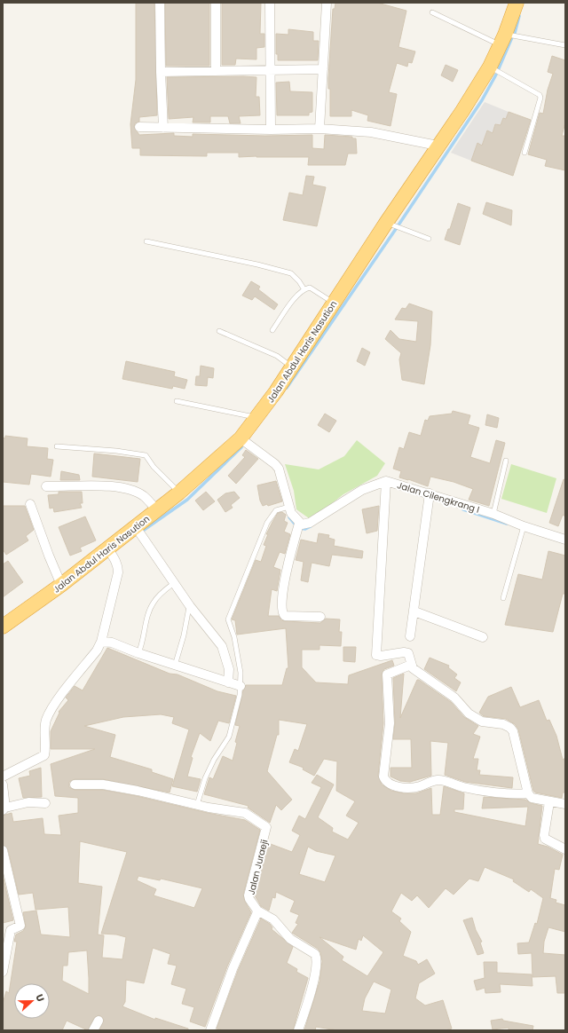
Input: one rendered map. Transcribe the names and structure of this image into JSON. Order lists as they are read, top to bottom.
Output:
{
  "streets": {
    "highway": ["Jalan Abdul Haris Nasution"],
    "street": ["Jalan Cilengkrang I", "Jalan Juraeji"]
  },
  "north": "right"
}
